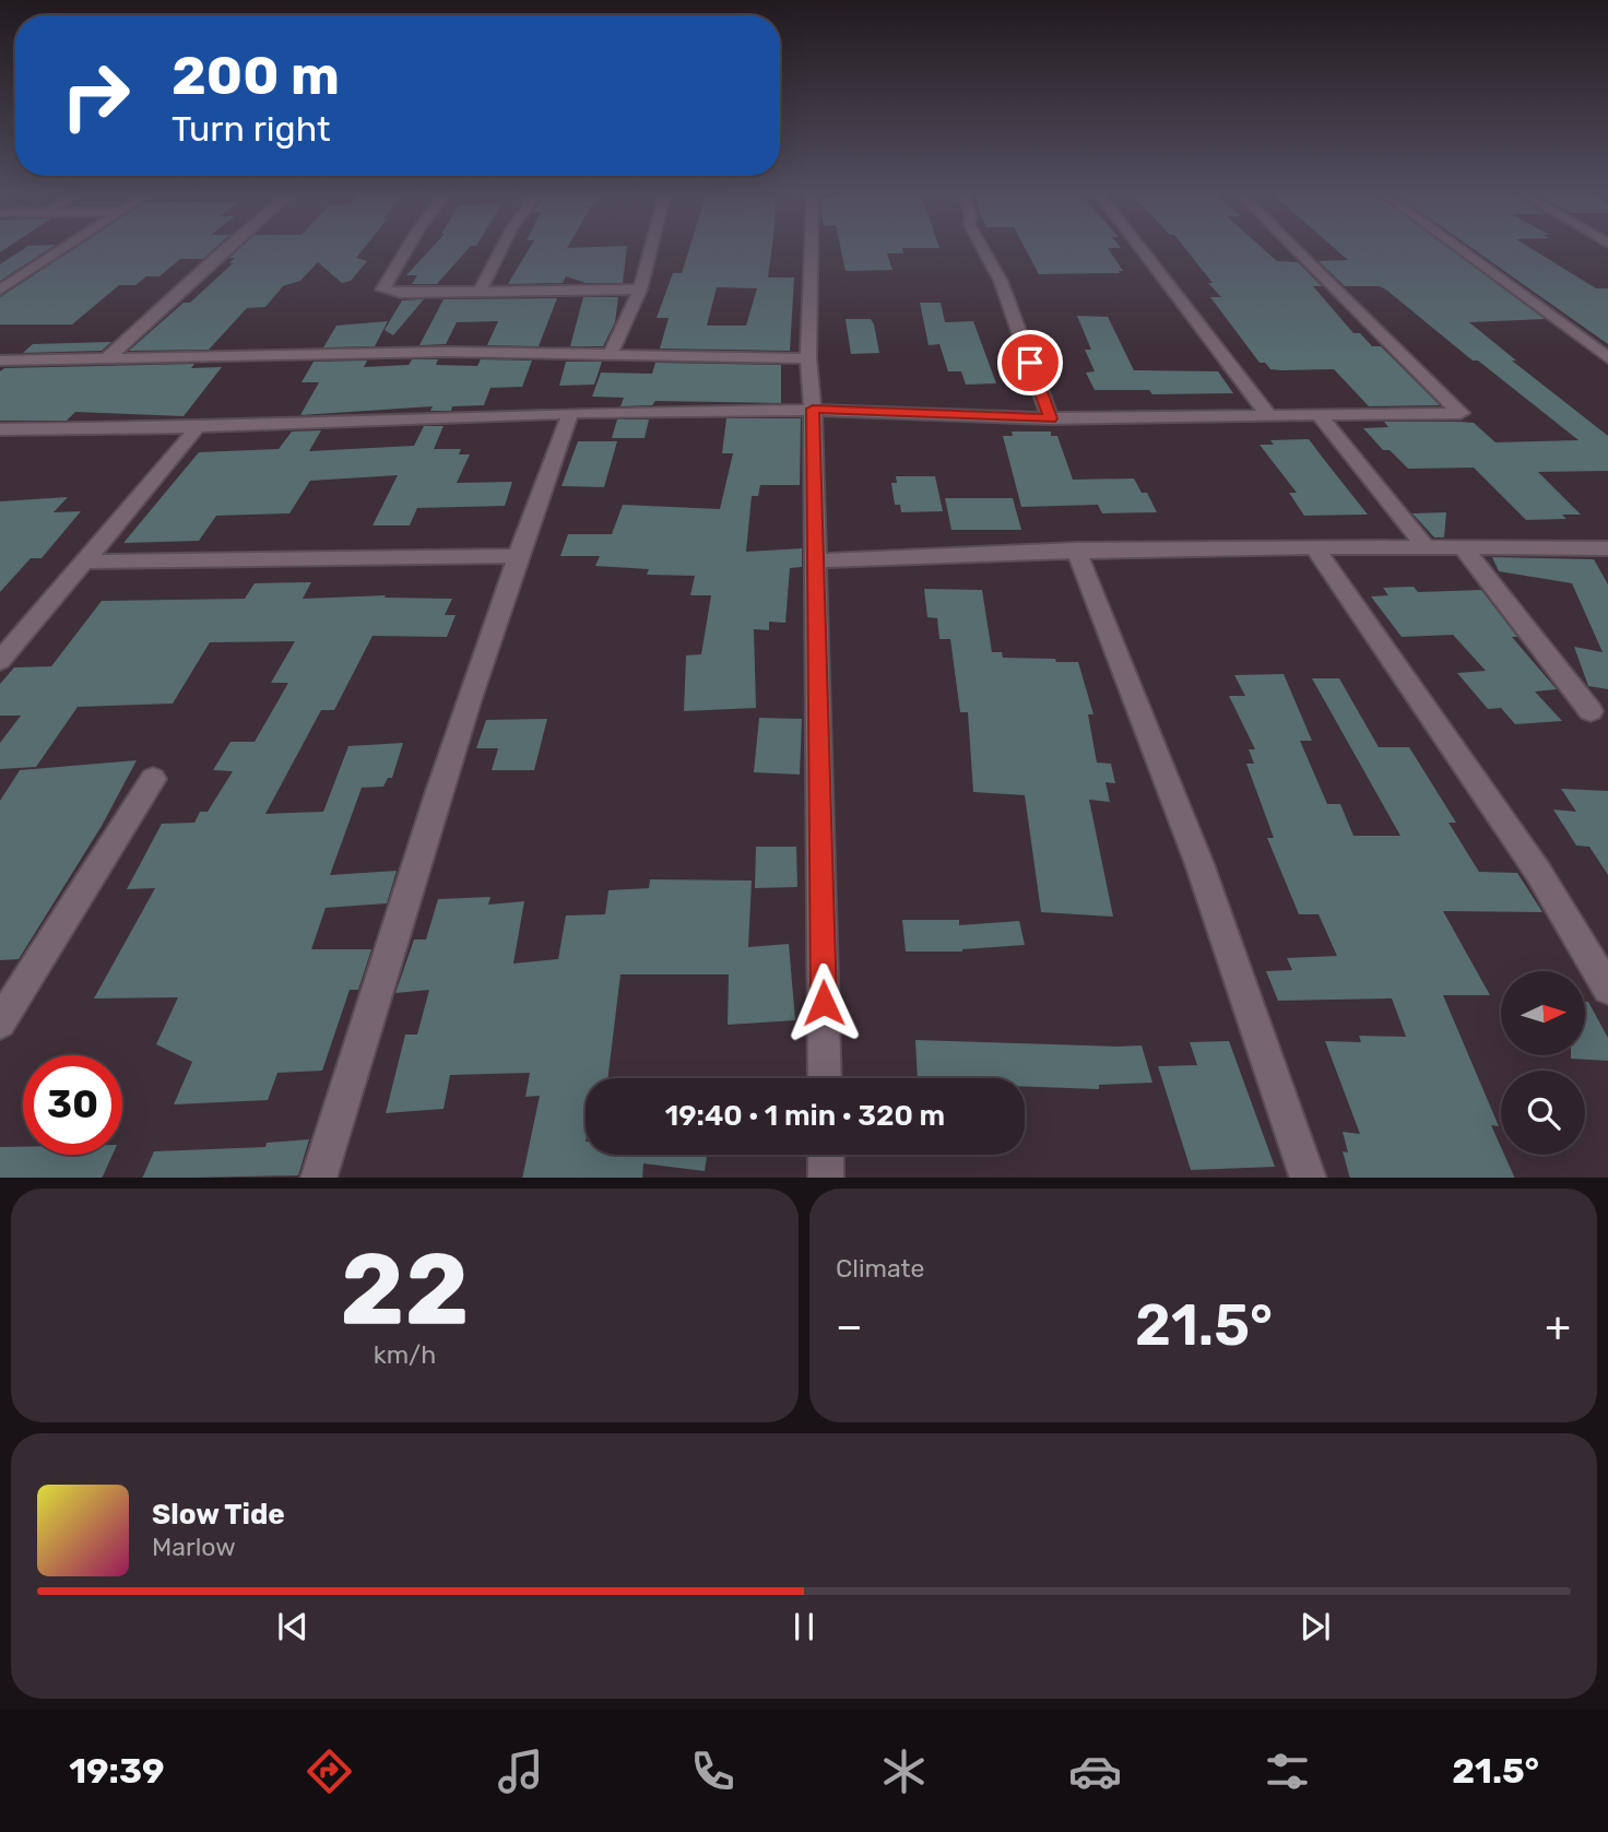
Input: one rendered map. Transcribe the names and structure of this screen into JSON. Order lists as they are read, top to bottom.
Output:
{
  "north": "right",
  "page": {
    "turn": ["200 m", "Turn right"],
    "limit": "30",
    "trip": "19:40 · 1 min · 320 m",
    "tile": [
      ["22", "km/h"],
      "Climate"
    ],
    "heat": ["−", "21.5°", "+"],
    "song": ["Slow Tide", "Marlow"],
    "tabs": ["19:39", "21.5°"]
  }
}
